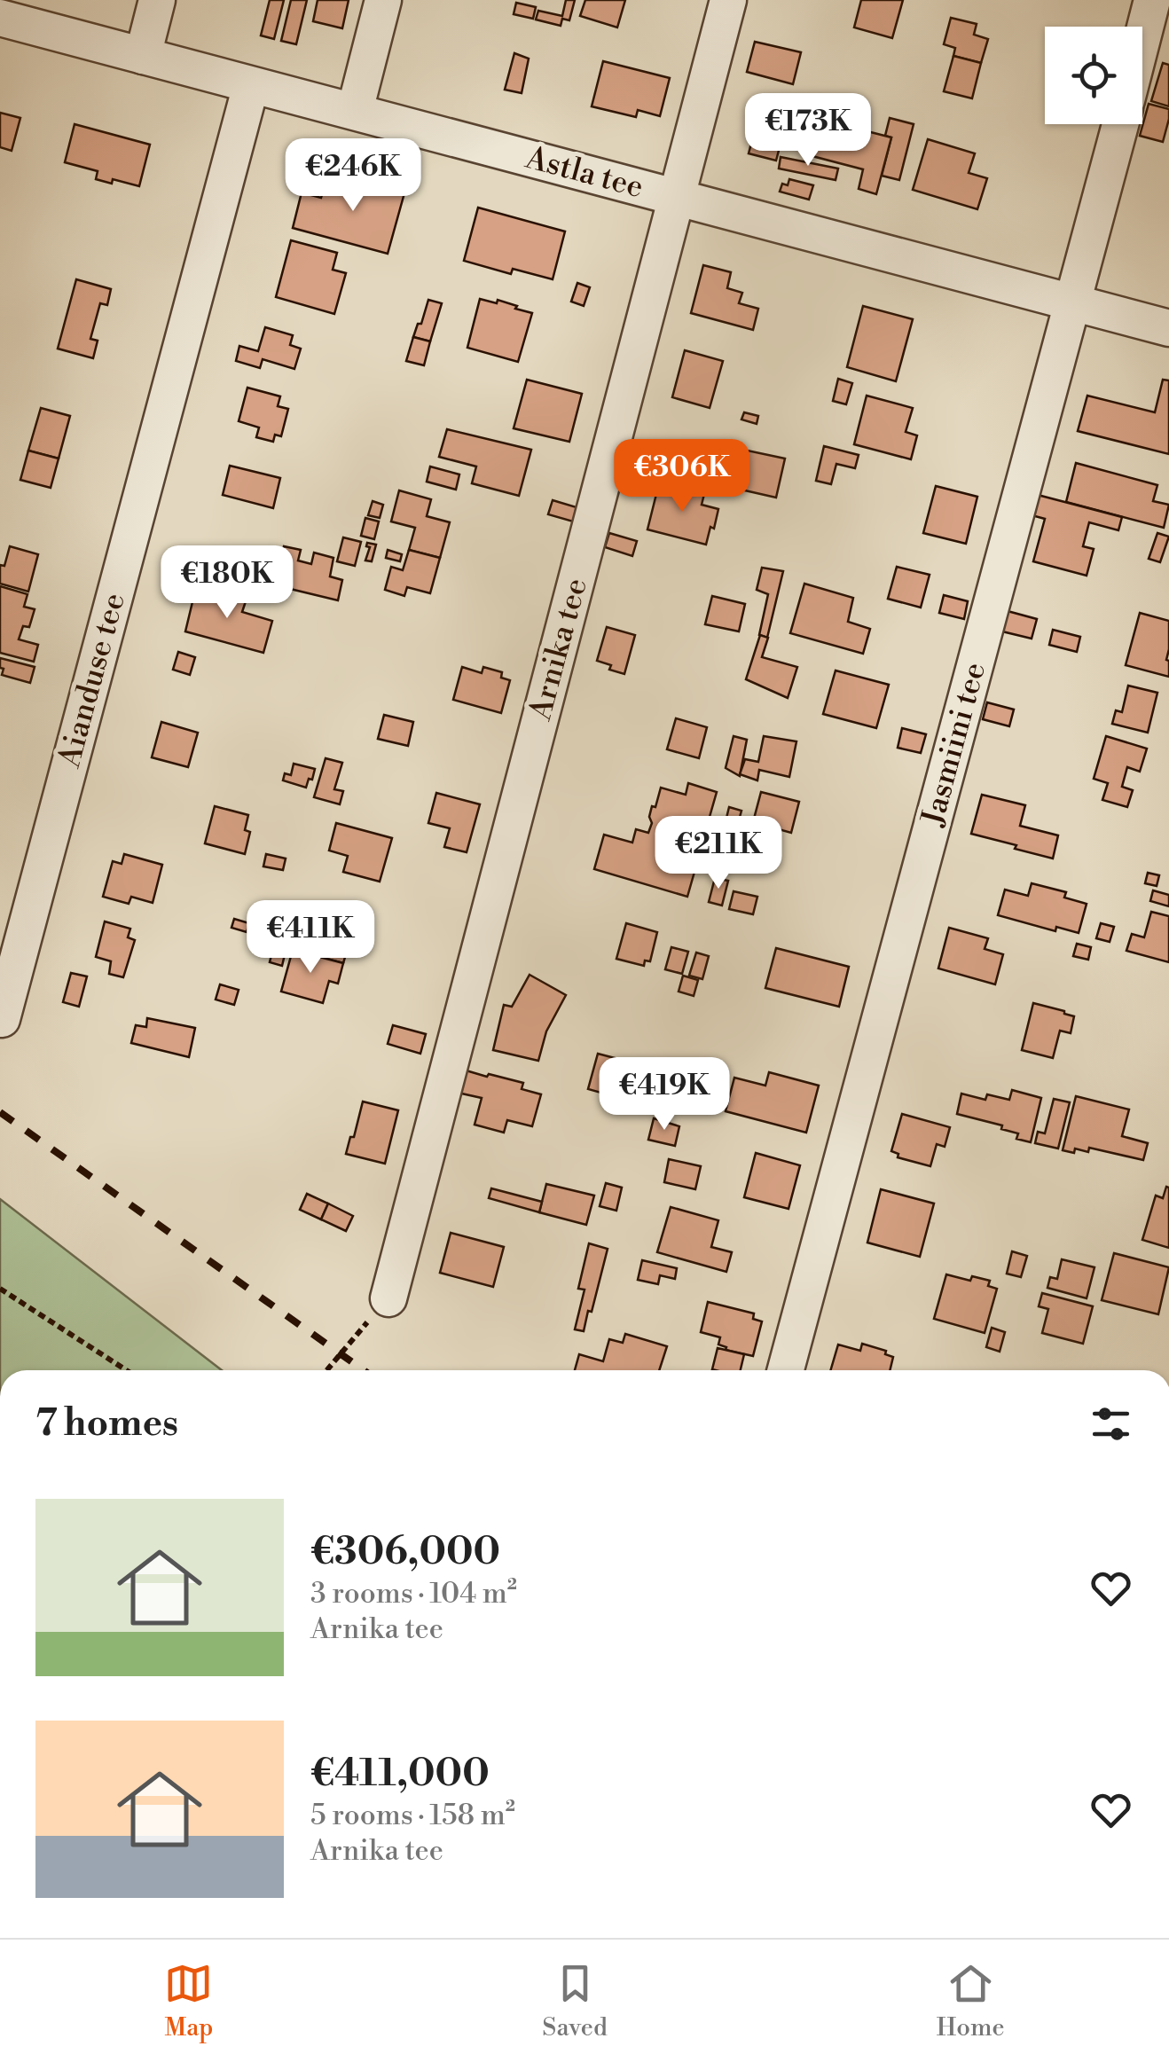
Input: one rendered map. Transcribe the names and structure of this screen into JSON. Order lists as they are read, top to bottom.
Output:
{
  "streets": {
    "street": [
      "Astla tee",
      "Arnika tee",
      "Aianduse tee",
      "Jasmiini tee"
    ]
  },
  "crossings": [
    ["Astla tee", "Arnika tee"],
    ["Astla tee", "Aianduse tee"],
    ["Astla tee", "Jasmiini tee"]
  ],
  "page": {
    "price": [
      "€173K",
      "€246K",
      "€306K",
      "€180K",
      "€211K",
      "€411K",
      "€419K"
    ],
    "heading": "7 homes",
    "list": [
      {
        "name": "€306,000",
        "note": "3 rooms · 104 m² · Arnika tee"
      },
      {
        "name": "€411,000",
        "note": "5 rooms · 158 m² · Arnika tee"
      }
    ],
    "tabs": ["Map", "Saved", "Home"]
  }
}
